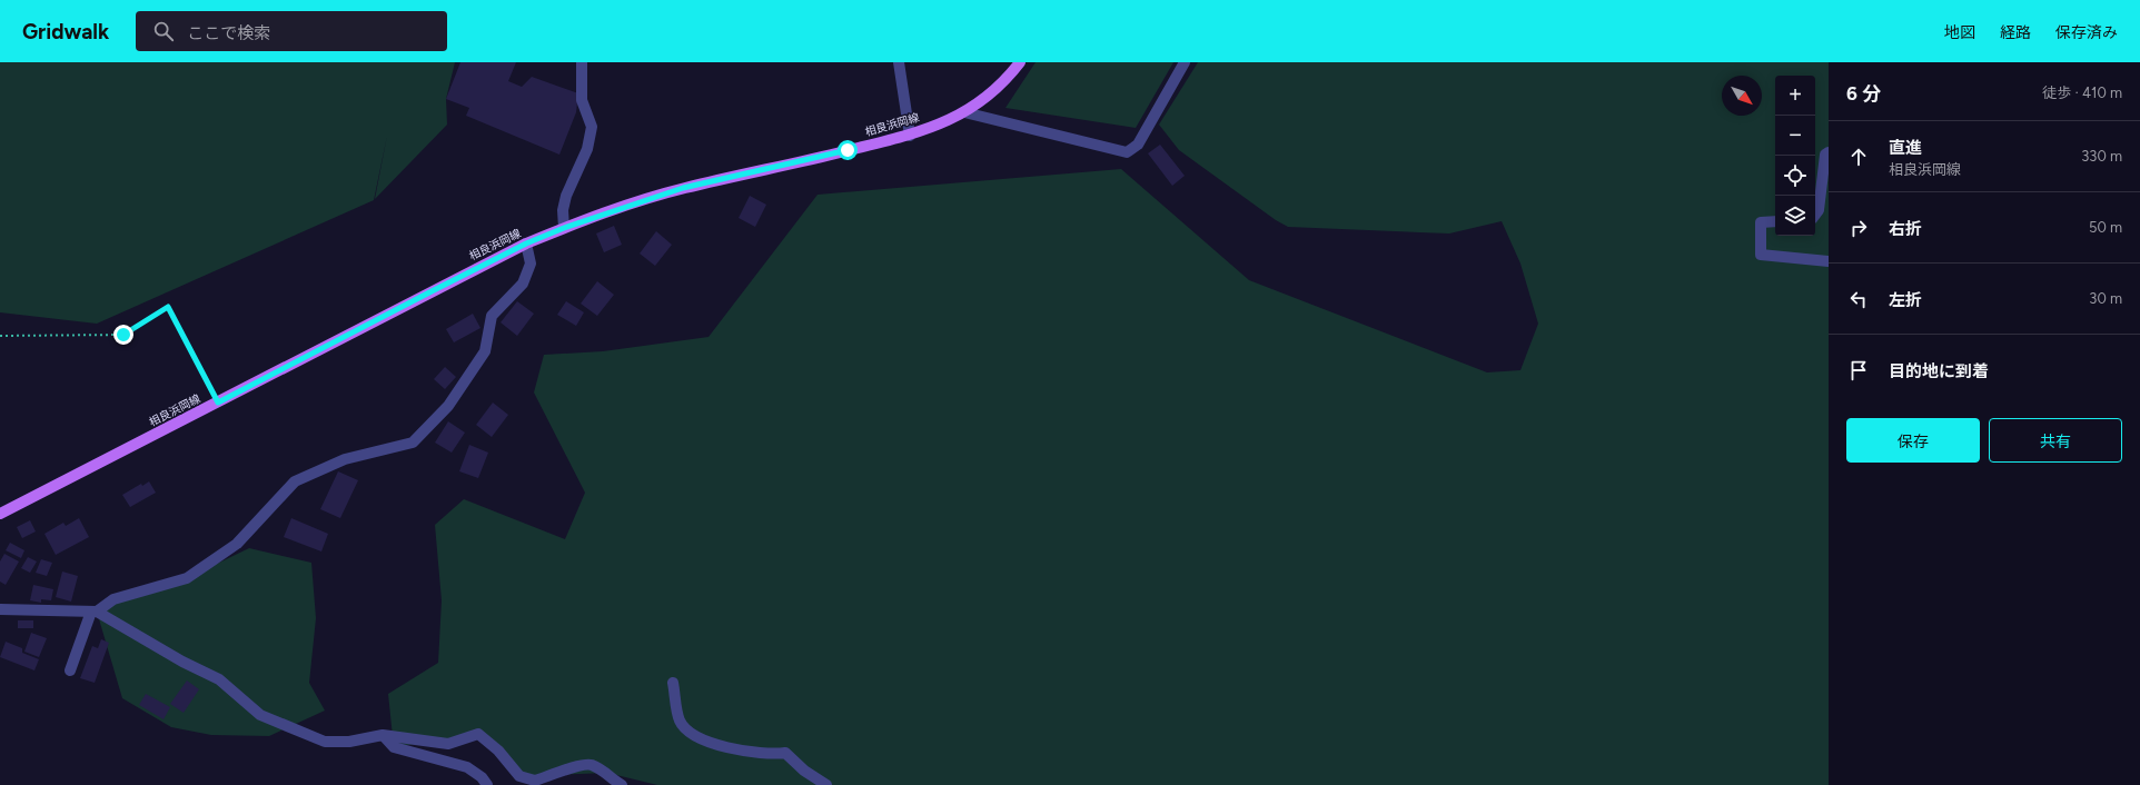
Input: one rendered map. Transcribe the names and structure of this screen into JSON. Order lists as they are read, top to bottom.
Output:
{
  "streets": {
    "main road": ["相良浜岡線"]
  },
  "north": "bottom right",
  "page": {
    "header": "Gridwalk",
    "search": "ここで検索",
    "nav": ["地図", "経路", "保存済み"],
    "heading": ["6 分", "徒歩 · 410 m"],
    "map_buttons": ["+", "−"],
    "list": [
      ["直進", "相良浜岡線", "330 m"],
      ["右折", "50 m"],
      ["左折", "30 m"],
      "目的地に到着"
    ],
    "buttons": ["保存", "共有"]
  }
}
